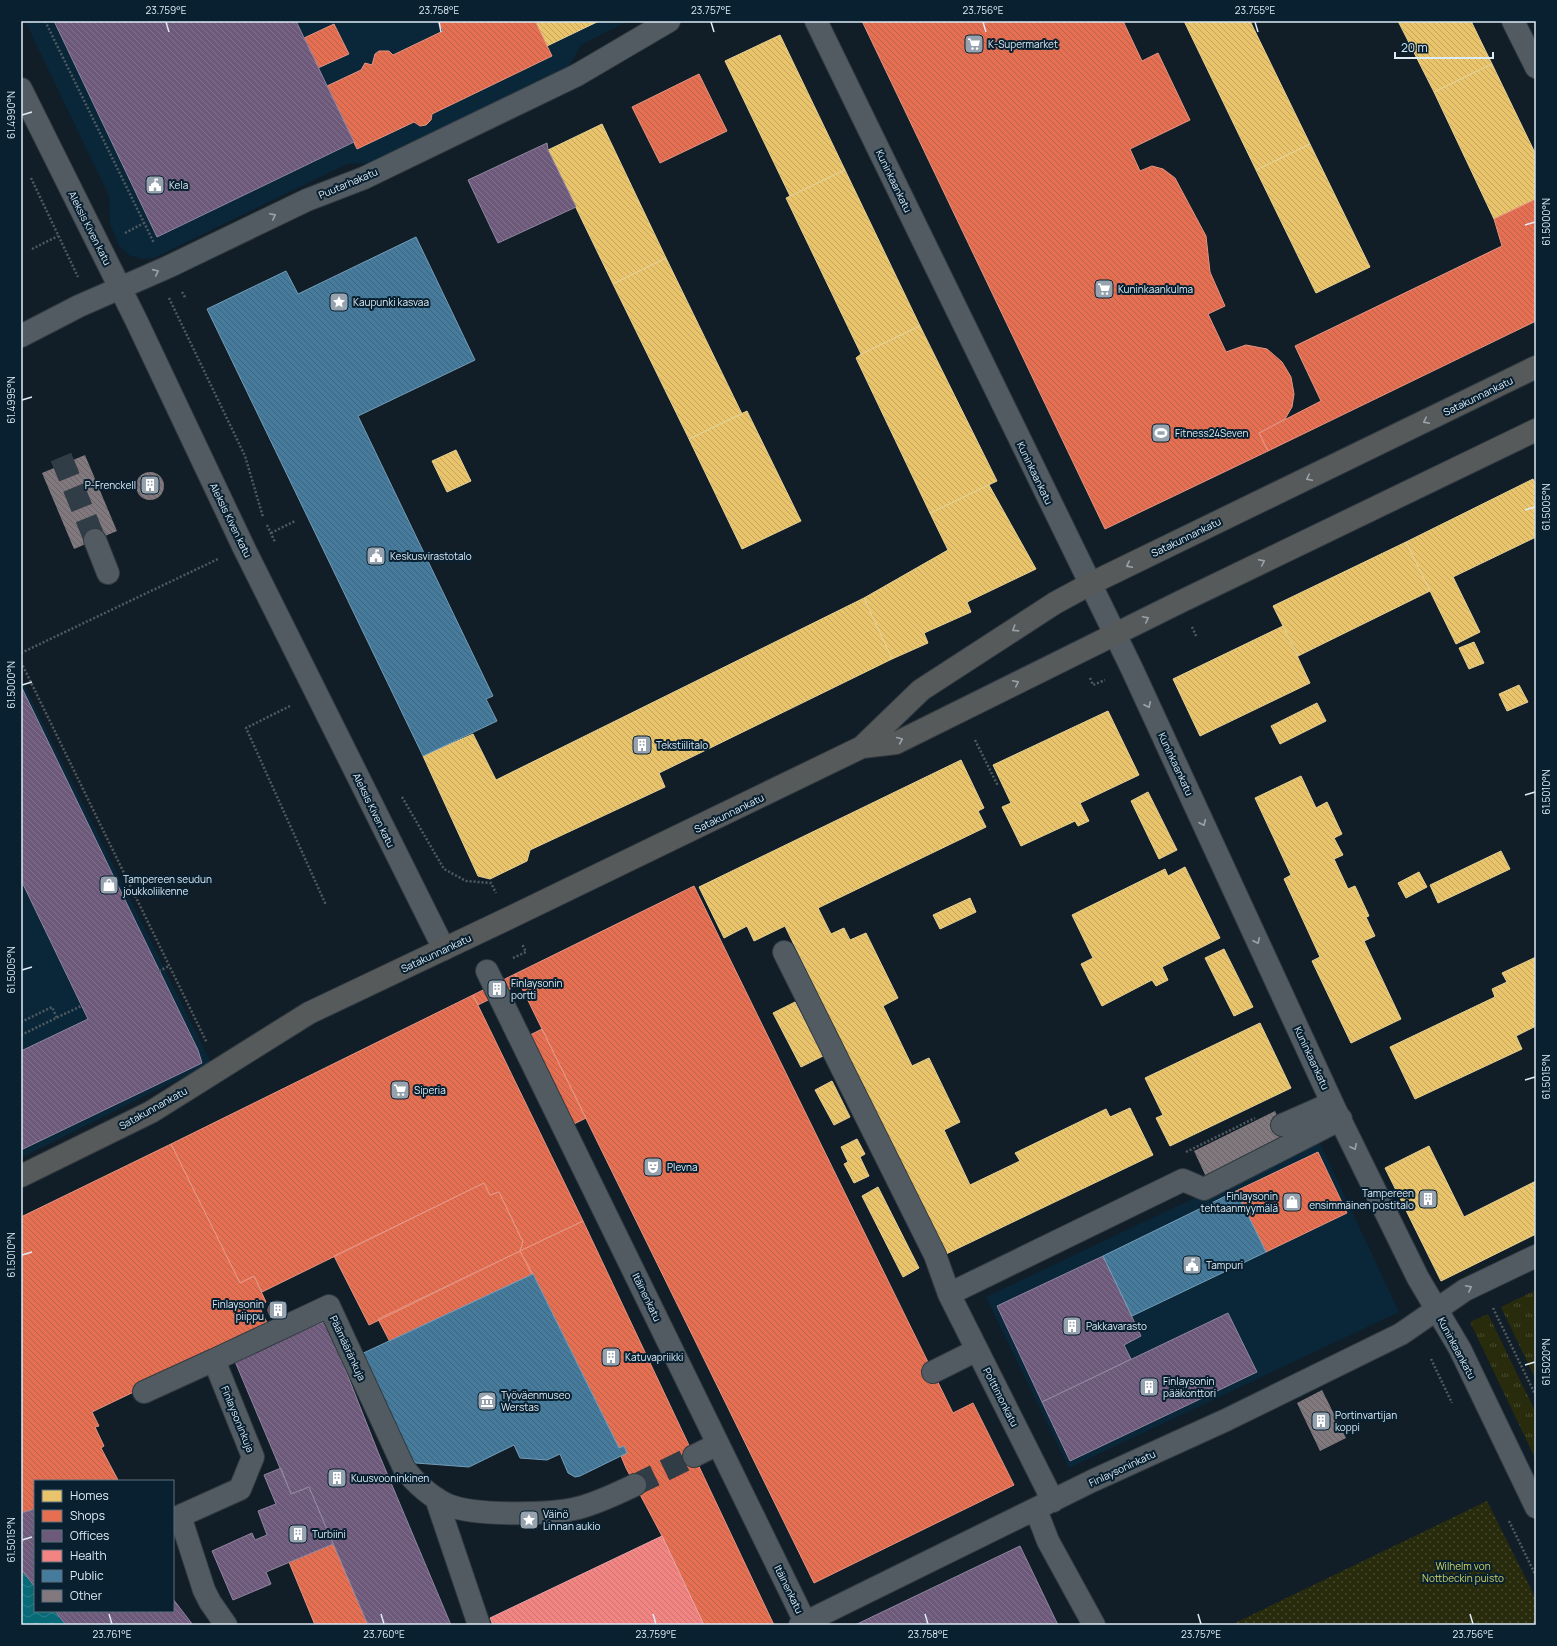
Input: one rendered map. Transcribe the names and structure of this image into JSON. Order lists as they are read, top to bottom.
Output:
{
  "streets": {
    "main road": ["Satakunnankatu"],
    "street": [
      "Kuninkaankatu",
      "Puutarhakatu",
      "Aleksis Kiven katu",
      "Itäinenkatu",
      "Päämääränkuja",
      "Polttimonkatu",
      "Finlaysoninkuja",
      "Finlaysoninkatu"
    ]
  },
  "crossings": [
    ["Kuninkaankatu", "Satakunnankatu"],
    ["Kuninkaankatu", "Finlaysoninkatu"],
    ["Puutarhakatu", "Aleksis Kiven katu"],
    ["Aleksis Kiven katu", "Satakunnankatu"],
    ["Itäinenkatu", "Finlaysoninkatu"],
    ["Päämääränkuja", "Finlaysoninkuja"],
    ["Polttimonkatu", "Finlaysoninkatu"]
  ],
  "one_way": ["Kuninkaankatu", "Puutarhakatu"],
  "parks": ["Wilhelm von Nottbeckin puisto"],
  "places": {
    "supermarket": ["K-Supermarket", "Kuninkaankulma", "Siperia"],
    "public building": ["Kela", "Keskusvirastotalo", "Tampuri"],
    "place": ["Kaupunki kasvaa", "Väinö Linnan aukio"],
    "sports": ["Fitness24Seven"],
    "building": [
      "P-Frenckell",
      "Tekstiilitalo",
      "Finlaysonin portti",
      "Tampereen ensimmäinen postitalo",
      "Finlaysonin piippu",
      "Pakkavarasto",
      "Katuvapriikki",
      "Finlaysonin pääkonttori",
      "Portinvartijan koppi",
      "Kuusvooninkinen",
      "Turbiini"
    ],
    "shop": ["Tampereen seudun joukkoliikenne", "Finlaysonin tehtaanmyymälä"],
    "theatre": ["Plevna"],
    "museum": ["Työväenmuseo Werstas"]
  },
  "legend": [
    "Homes",
    "Shops",
    "Offices",
    "Health",
    "Public",
    "Other"
  ],
  "scale_bar": "20 m",
  "coordinates": [
    "23.759°E",
    "23.758°E",
    "23.757°E",
    "23.756°E",
    "23.755°E",
    "61.4990°N",
    "61.5000°N",
    "61.4995°N",
    "61.5005°N",
    "61.5010°N",
    "61.5015°N",
    "61.5020°N",
    "23.761°E",
    "23.760°E"
  ]
}
